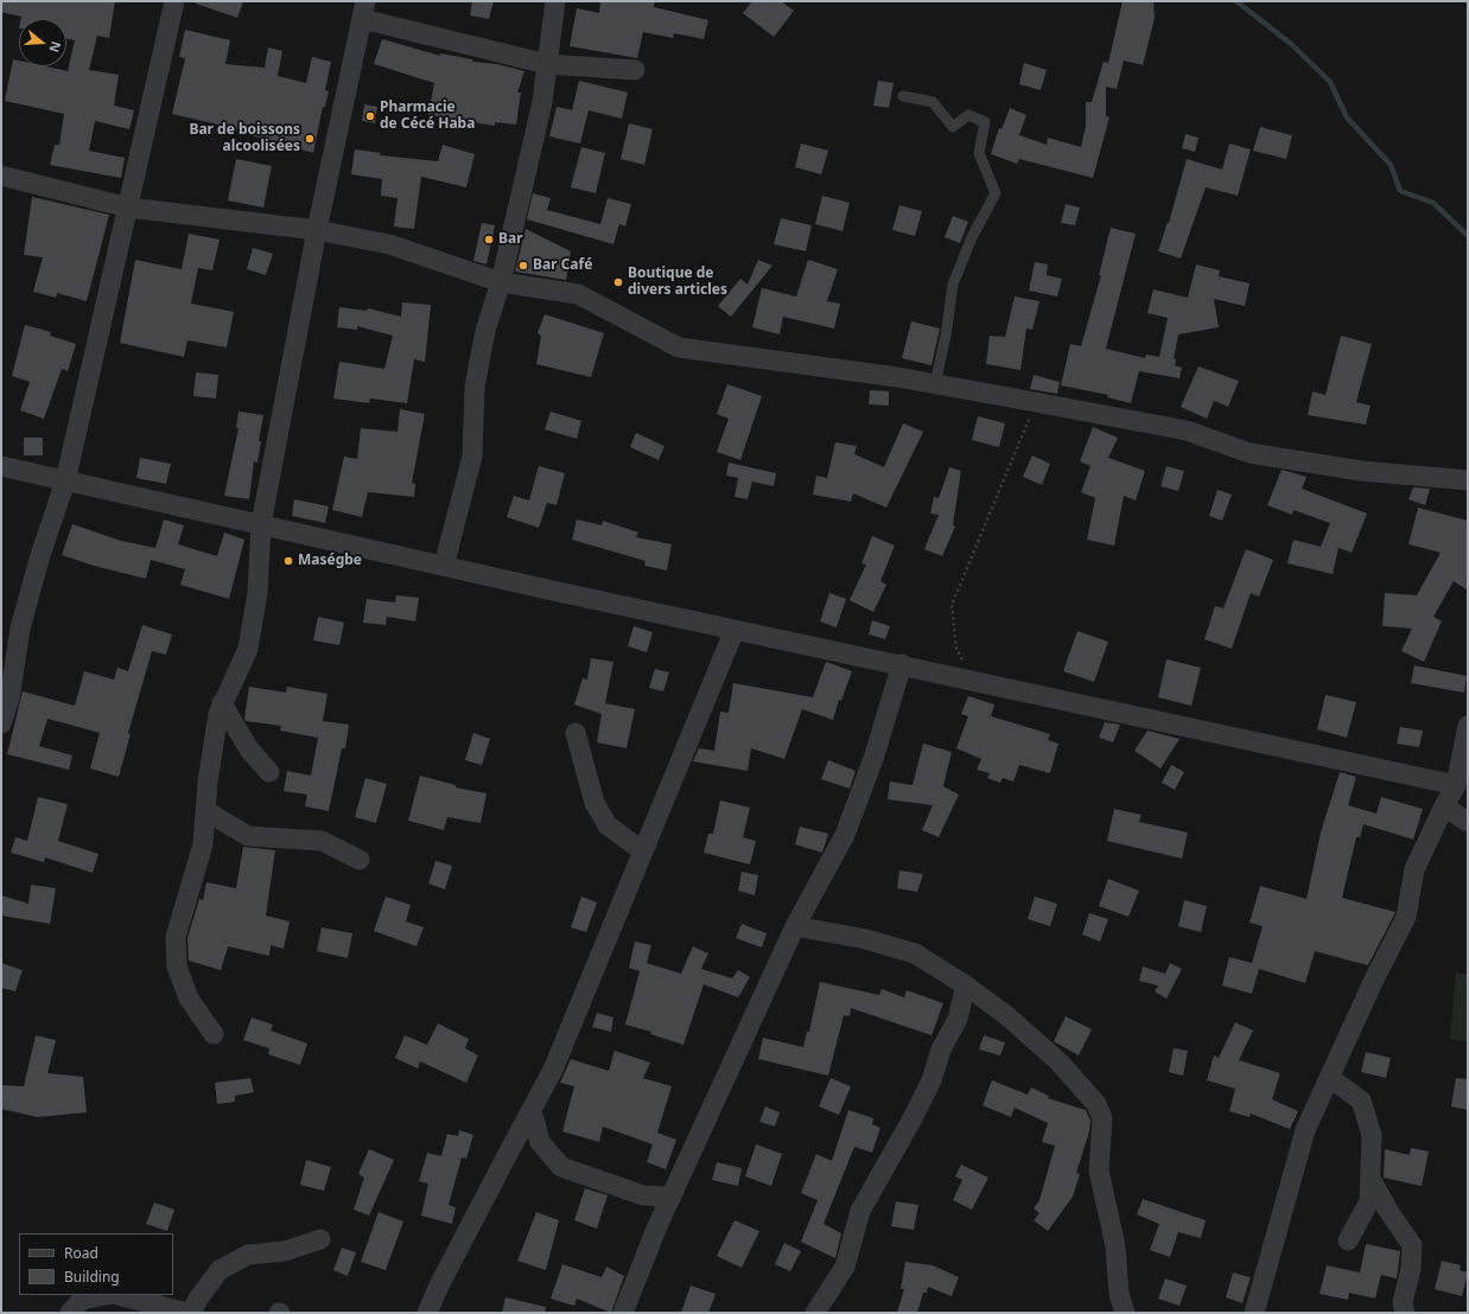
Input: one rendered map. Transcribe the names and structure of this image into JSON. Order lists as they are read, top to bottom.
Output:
{
  "places": [
    "Pharmacie de Cécé Haba",
    "Bar de boissons alcoolisées",
    "Bar",
    "Bar Café",
    "Boutique de divers articles",
    "Maségbe"
  ],
  "legend": ["Road", "Building"],
  "north": "right"
}
